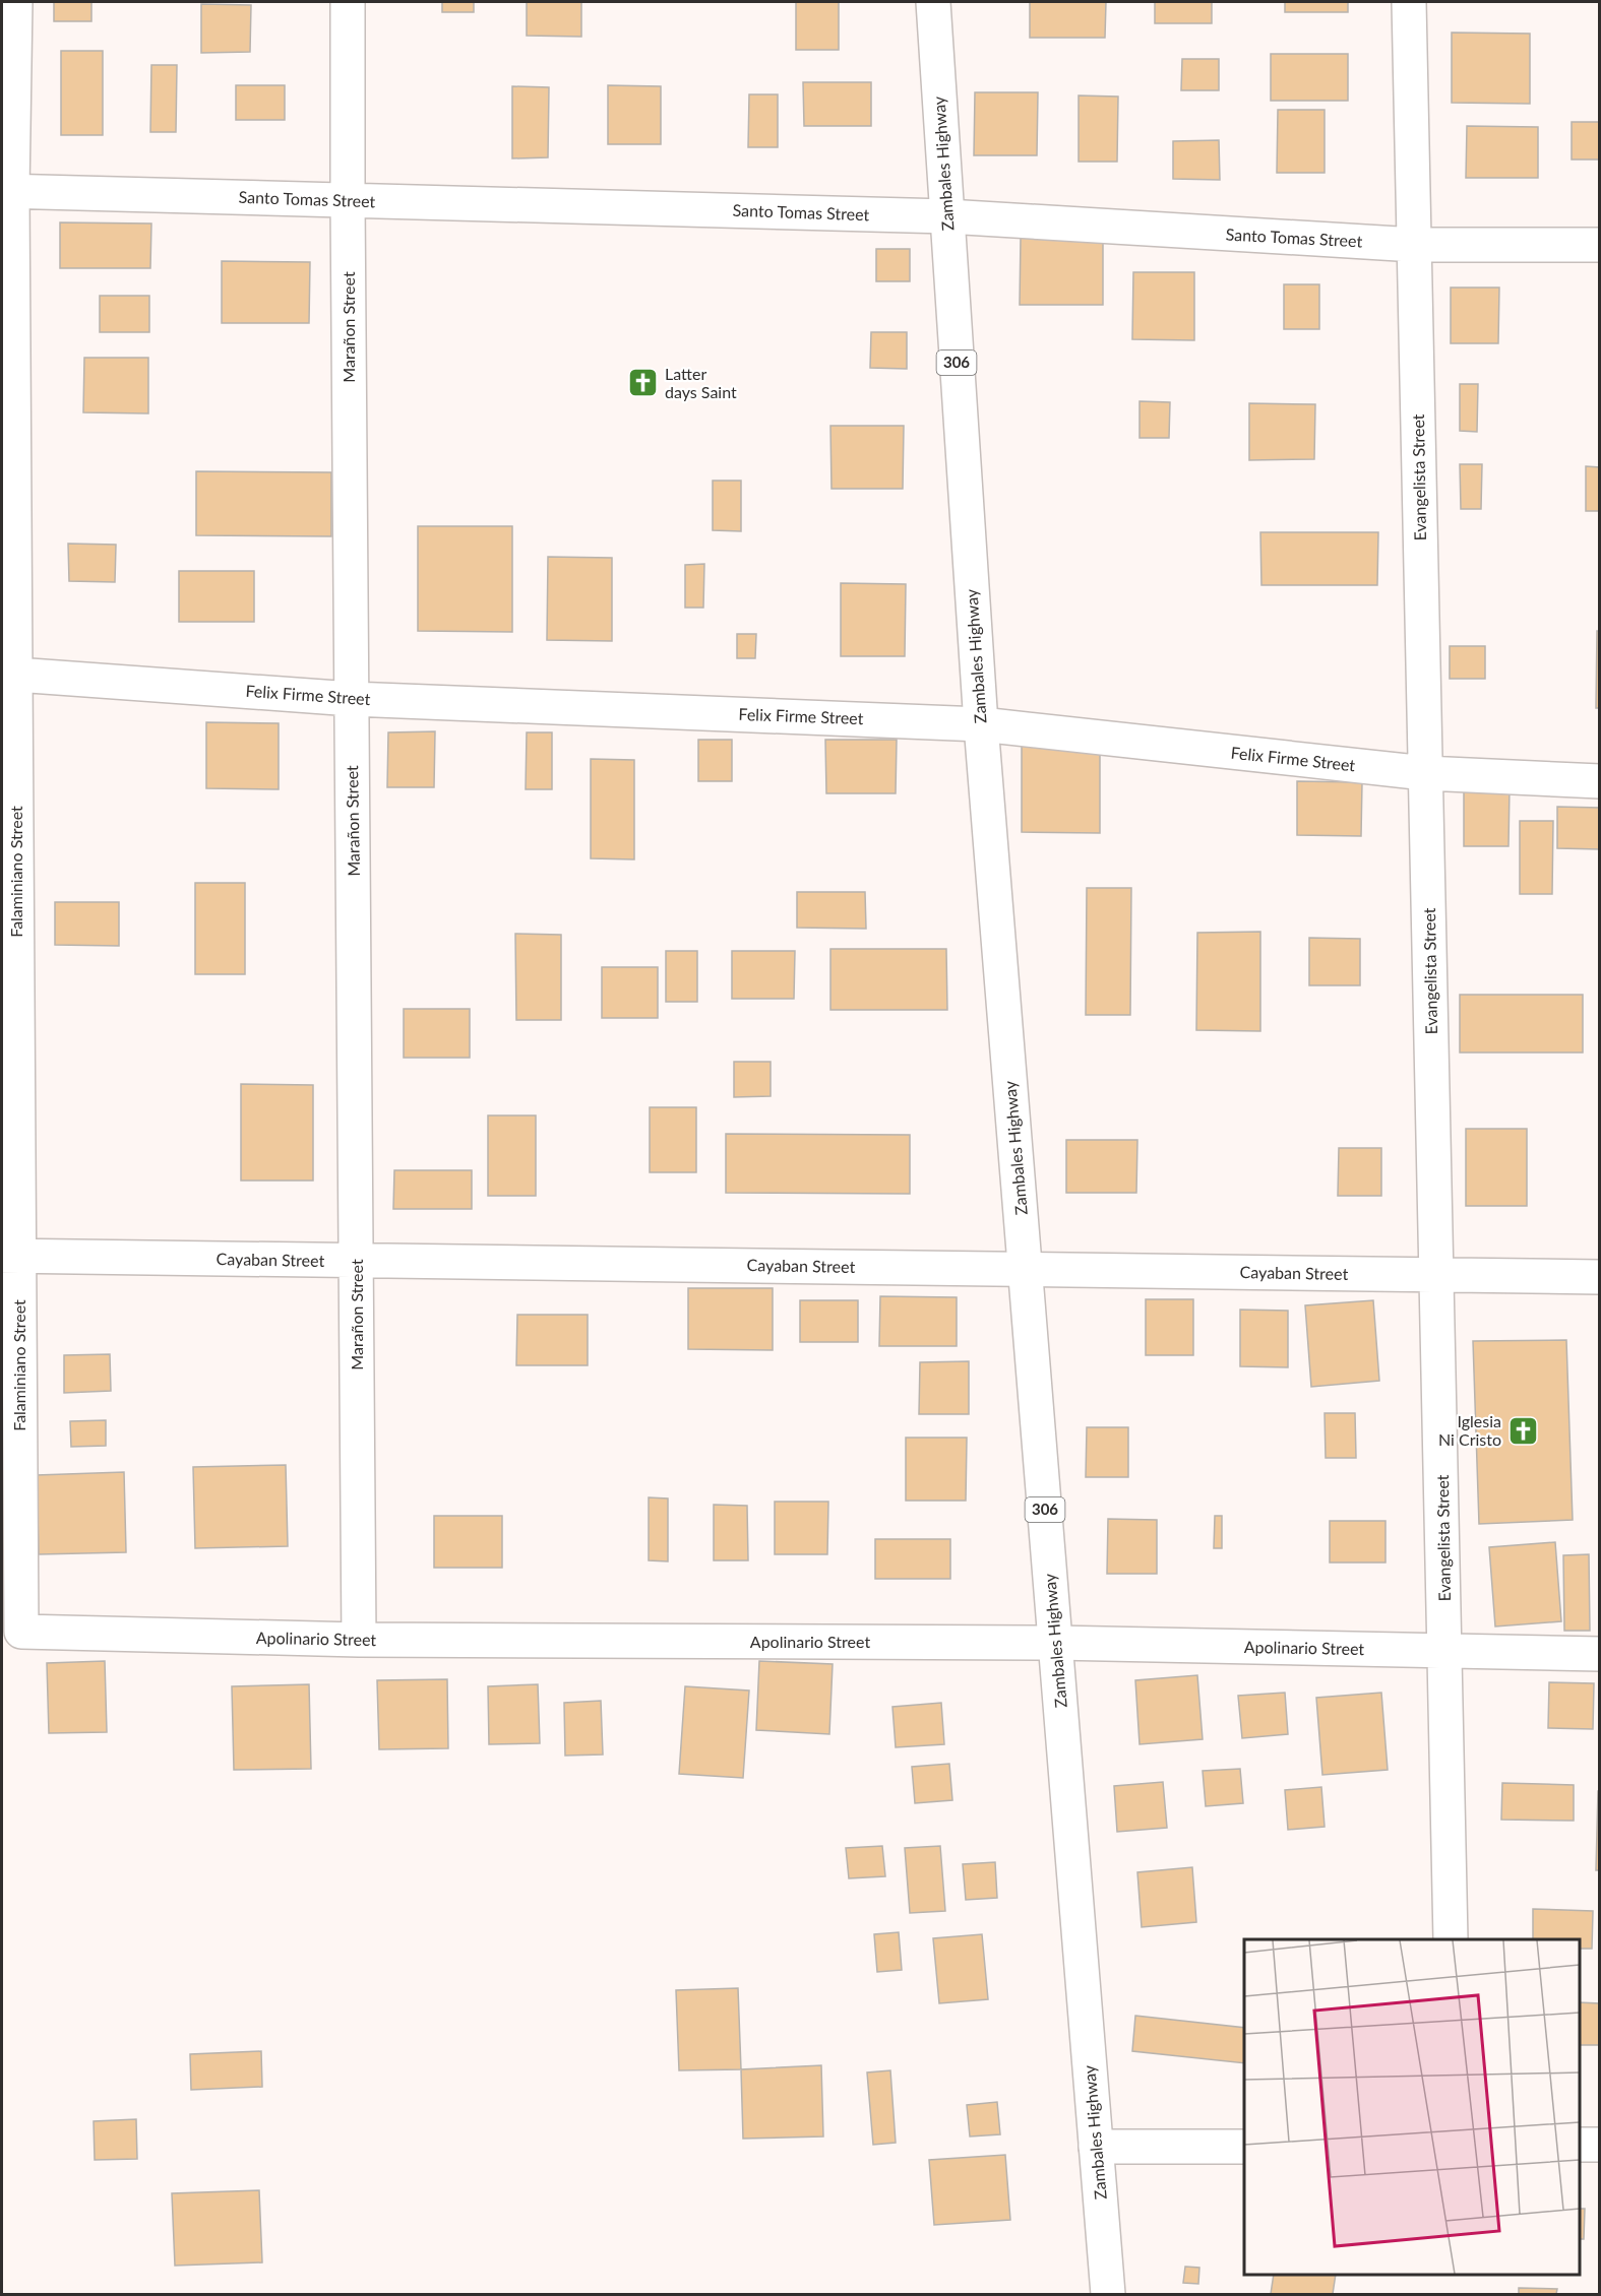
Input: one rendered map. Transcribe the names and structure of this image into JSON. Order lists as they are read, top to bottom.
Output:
{
  "streets": {
    "street": [
      "Zambales Highway",
      "Santo Tomas Street",
      "Marañon Street",
      "306",
      "Evangelista Street",
      "Felix Firme Street",
      "Falaminiano Street",
      "Cayaban Street",
      "Apolinario Street"
    ]
  },
  "crossings": [
    ["Zambales Highway", "Santo Tomas Street"],
    ["Zambales Highway", "Felix Firme Street"],
    ["Zambales Highway", "Cayaban Street"],
    ["Zambales Highway", "Apolinario Street"],
    ["Santo Tomas Street", "Marañon Street"],
    ["Santo Tomas Street", "Evangelista Street"],
    ["Santo Tomas Street", "Falaminiano Street"],
    ["Marañon Street", "Felix Firme Street"],
    ["Marañon Street", "Cayaban Street"],
    ["Marañon Street", "Apolinario Street"],
    ["Evangelista Street", "Felix Firme Street"],
    ["Evangelista Street", "Cayaban Street"],
    ["Evangelista Street", "Apolinario Street"],
    ["Felix Firme Street", "Falaminiano Street"],
    ["Falaminiano Street", "Cayaban Street"],
    ["Falaminiano Street", "Apolinario Street"]
  ],
  "places": {
    "church": ["Latter days Saint", "Iglesia Ni Cristo"]
  }
}
